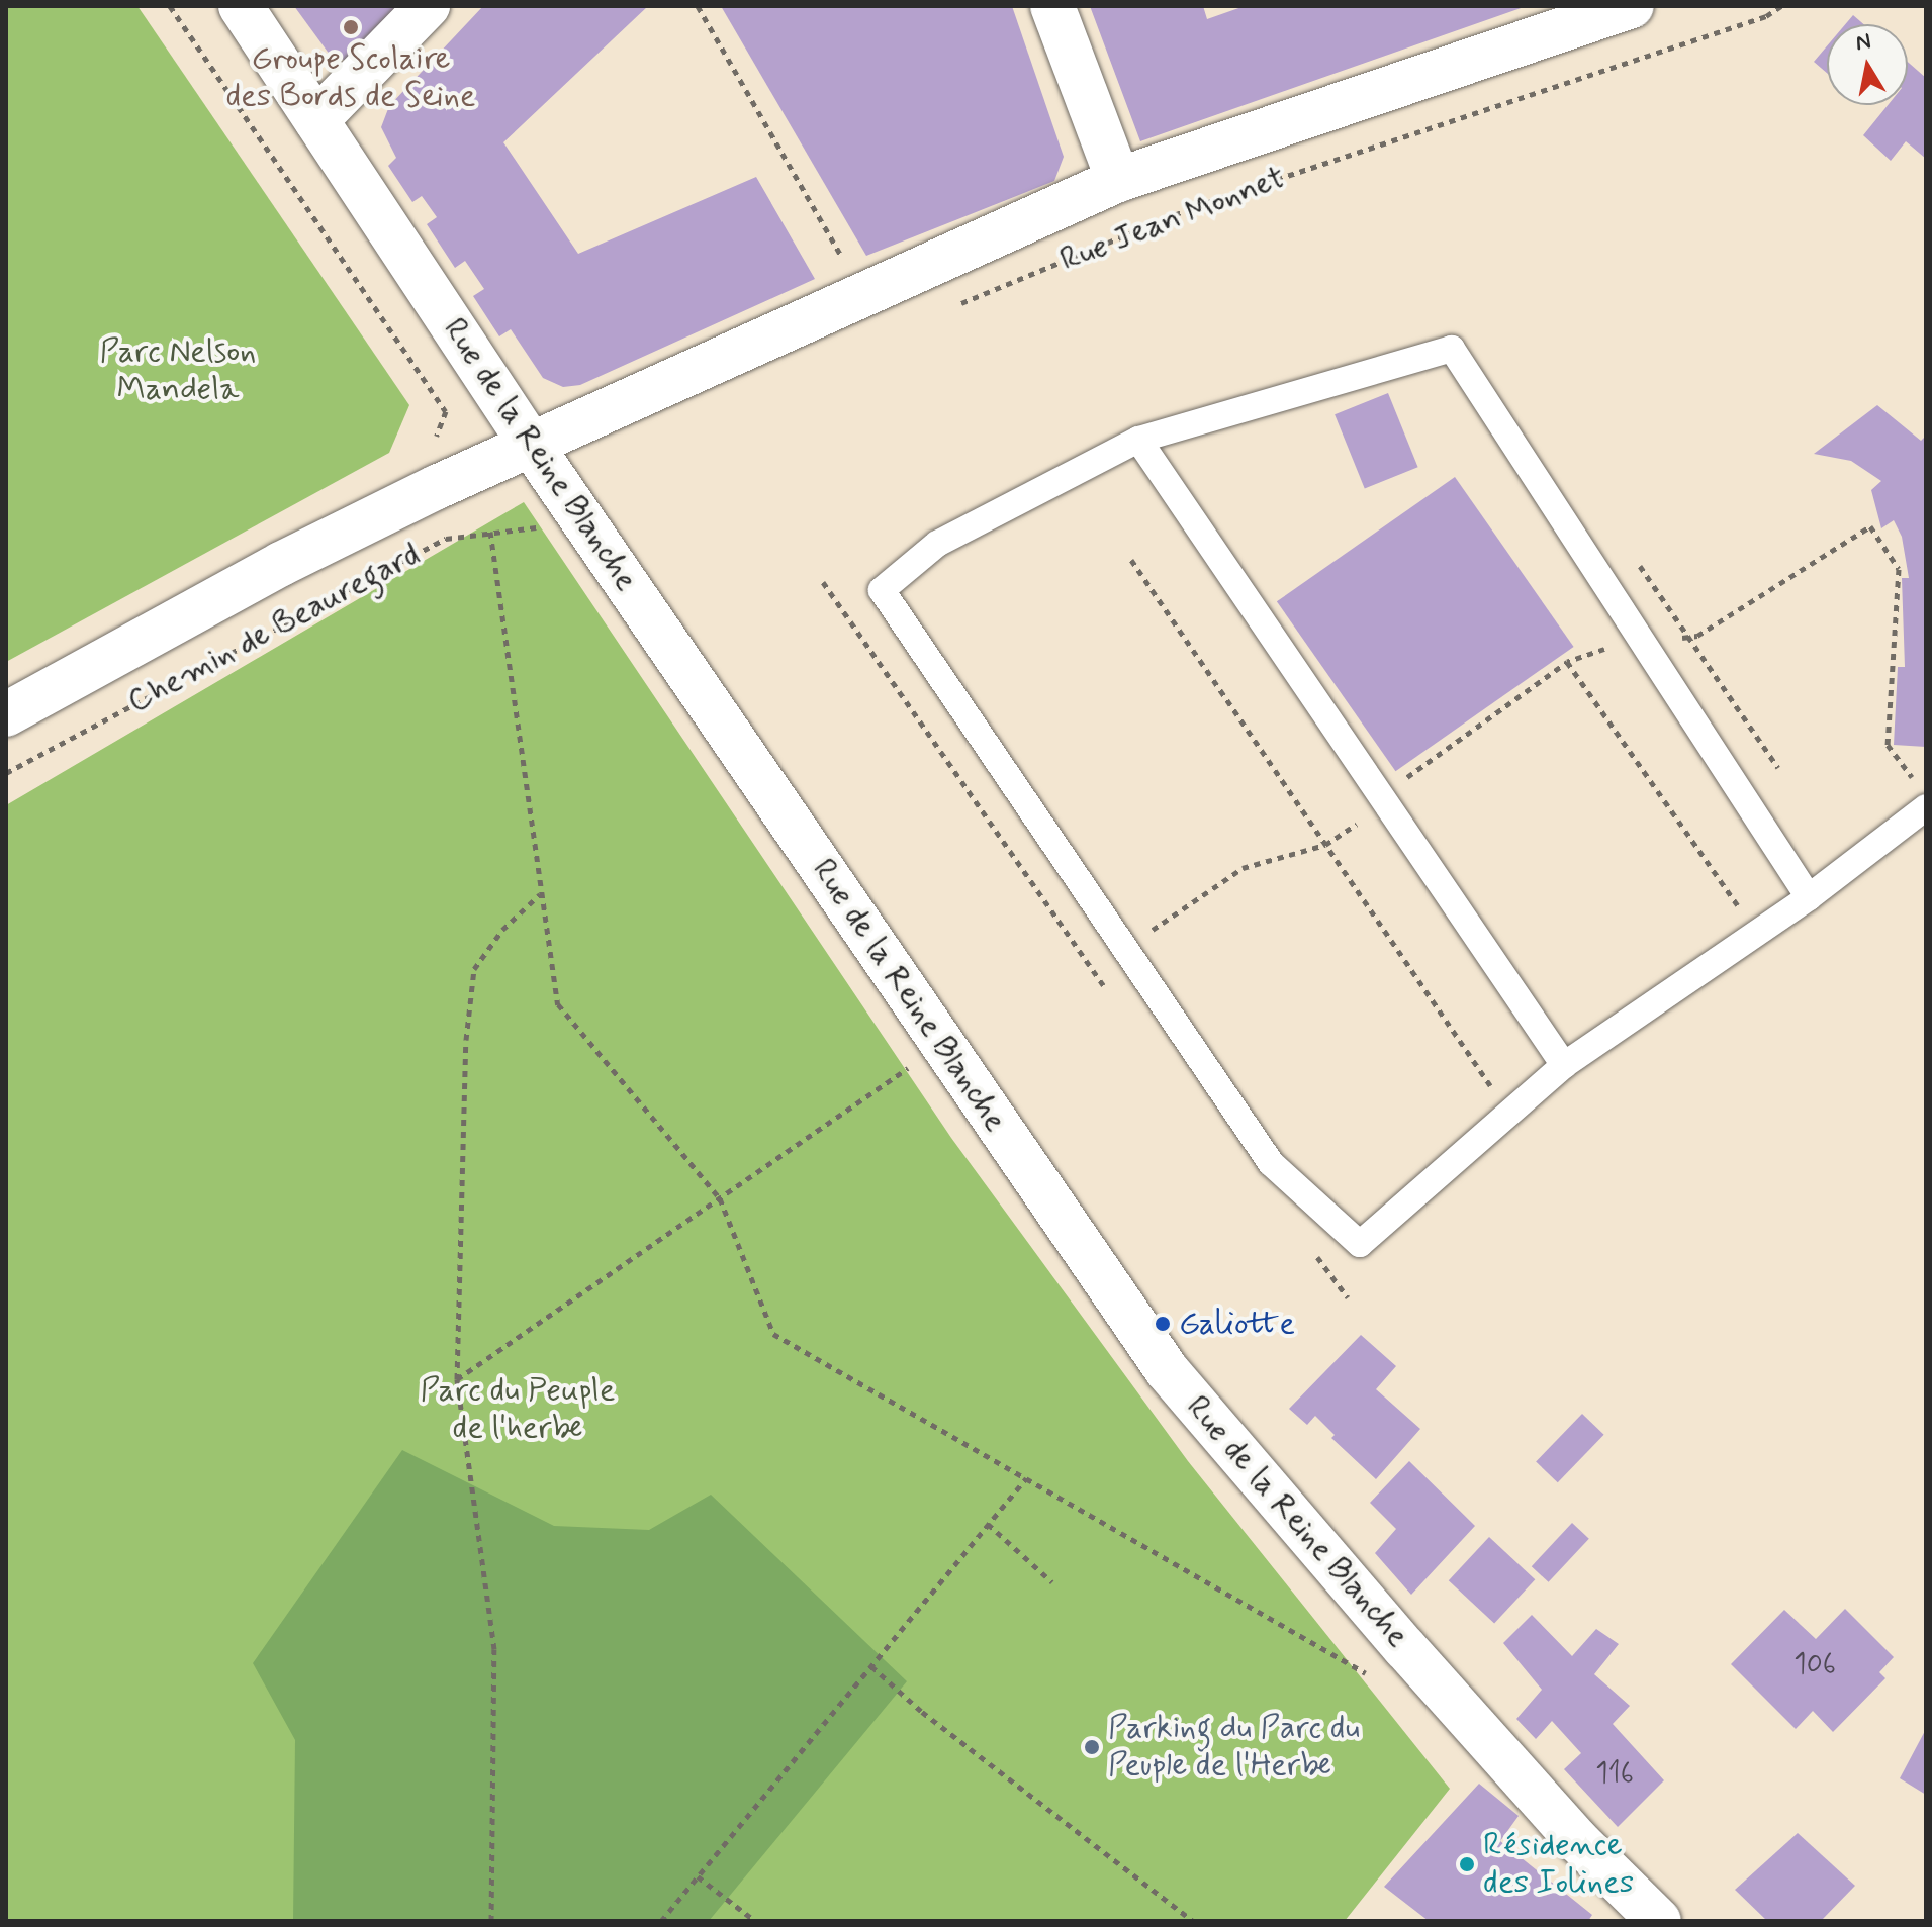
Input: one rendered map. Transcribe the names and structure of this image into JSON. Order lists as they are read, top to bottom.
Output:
{
  "streets": {
    "street": ["Rue Jean Monnet", "Rue de la Reine Blanche", "Chemin de Beauregard"]
  },
  "crossings": [
    ["Rue Jean Monnet", "Rue de la Reine Blanche"],
    ["Rue Jean Monnet", "Chemin de Beauregard"],
    ["Rue de la Reine Blanche", "Chemin de Beauregard"]
  ],
  "parks": ["Parc Nelson Mandela", "Parc du Peuple de l'herbe"],
  "places": [
    "Groupe Scolaire des Bords de Seine",
    "Galiotte",
    "Parking du Parc du Peuple de l'Herbe",
    "Résidence des Iolines"
  ],
  "house_numbers": ["106", "116"],
  "north": "top"
}
